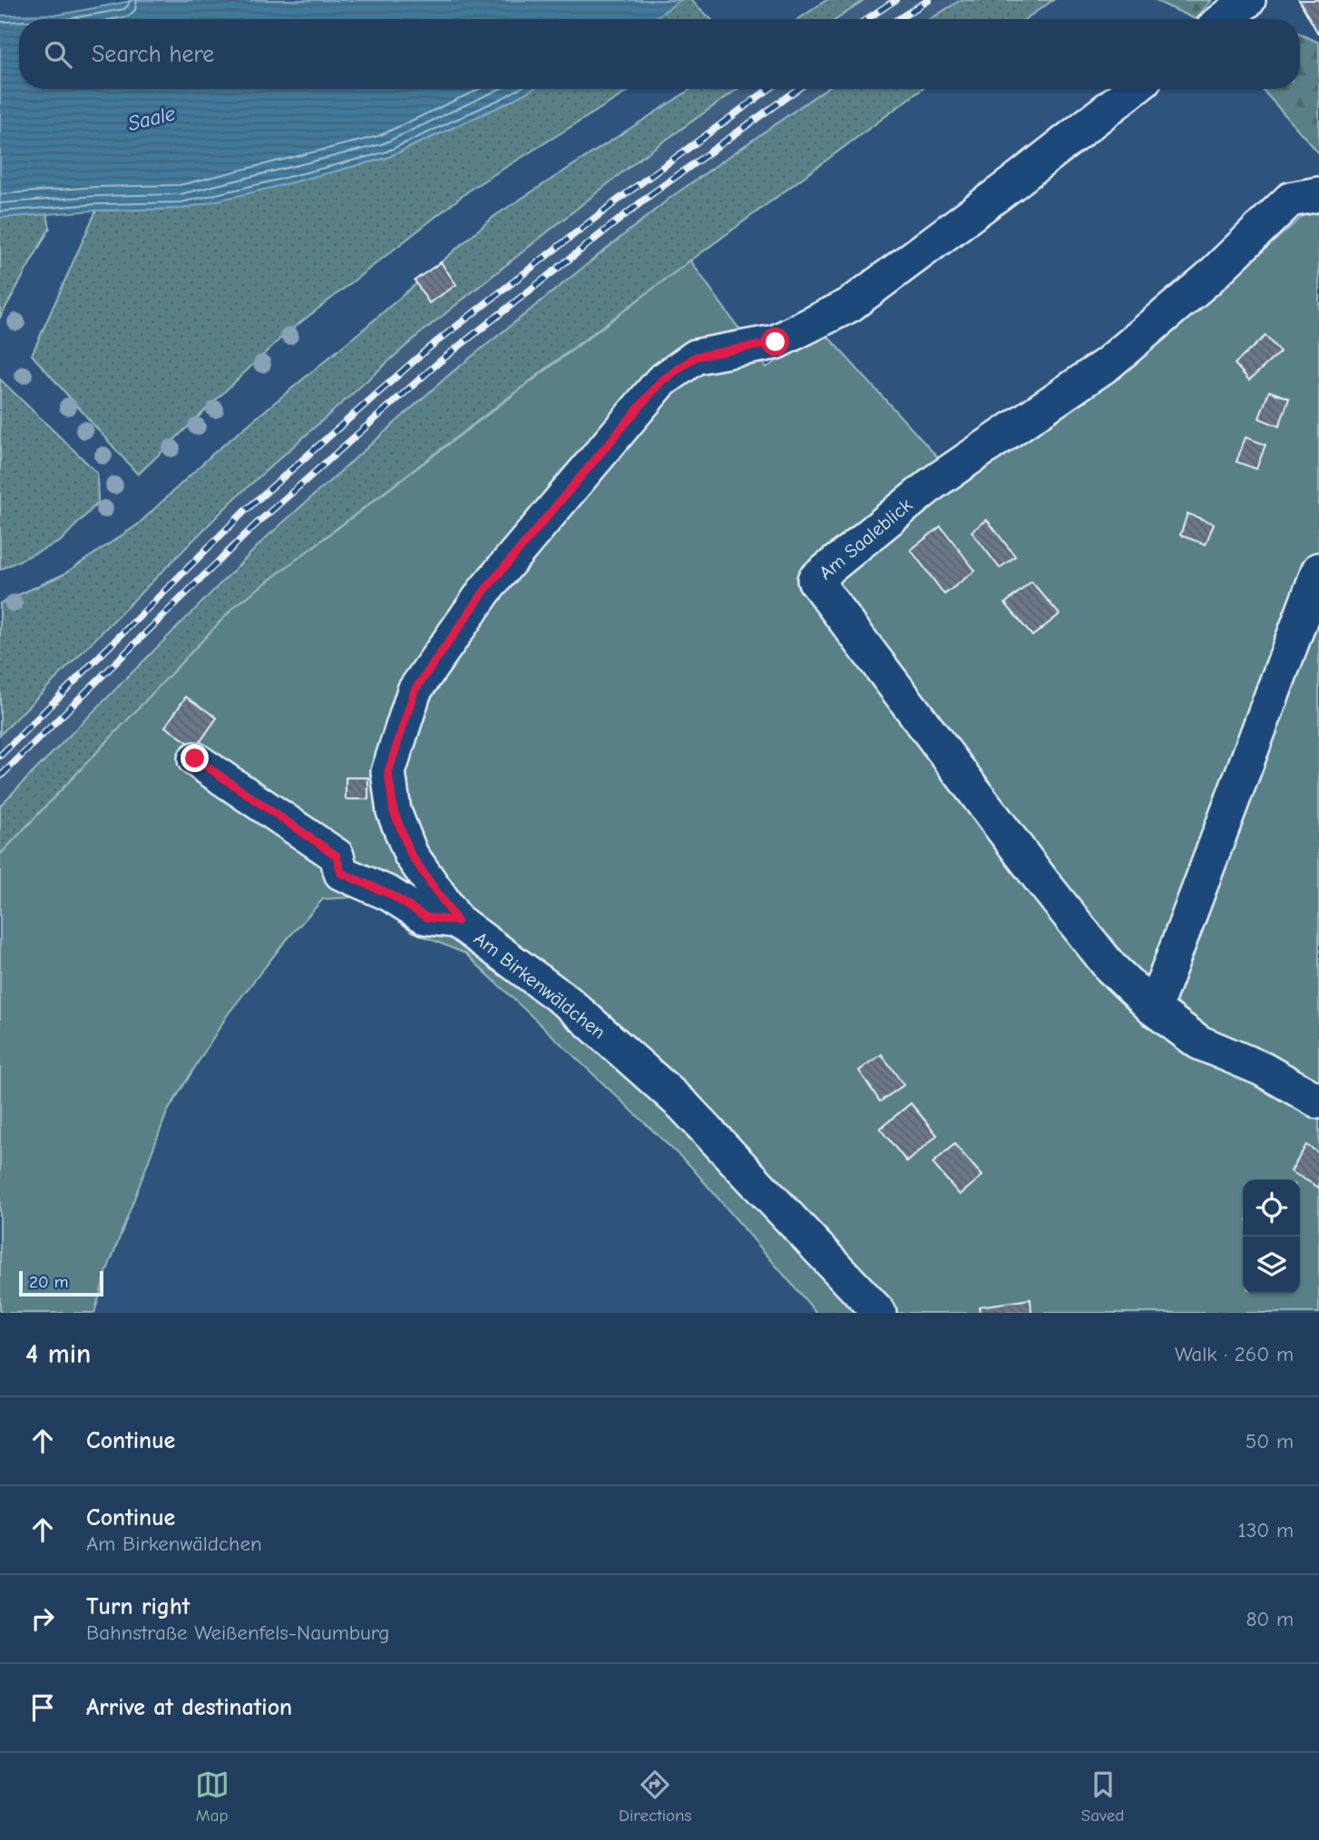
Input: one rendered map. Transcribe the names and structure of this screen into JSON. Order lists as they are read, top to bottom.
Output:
{
  "streets": {
    "street": ["Am Saaleblick", "Am Birkenwäldchen"]
  },
  "water": ["Saale"],
  "scale_bar": "20 m",
  "page": {
    "search": "Search here",
    "scale": "20 m",
    "heading": ["4 min", "Walk · 260 m"],
    "list": [
      ["Continue", "50 m"],
      ["Continue", "Am Birkenwäldchen", "130 m"],
      ["Turn right", "Bahnstraße Weißenfels-Naumburg", "80 m"],
      "Arrive at destination"
    ],
    "nav": ["Map", "Directions", "Saved"]
  }
}
